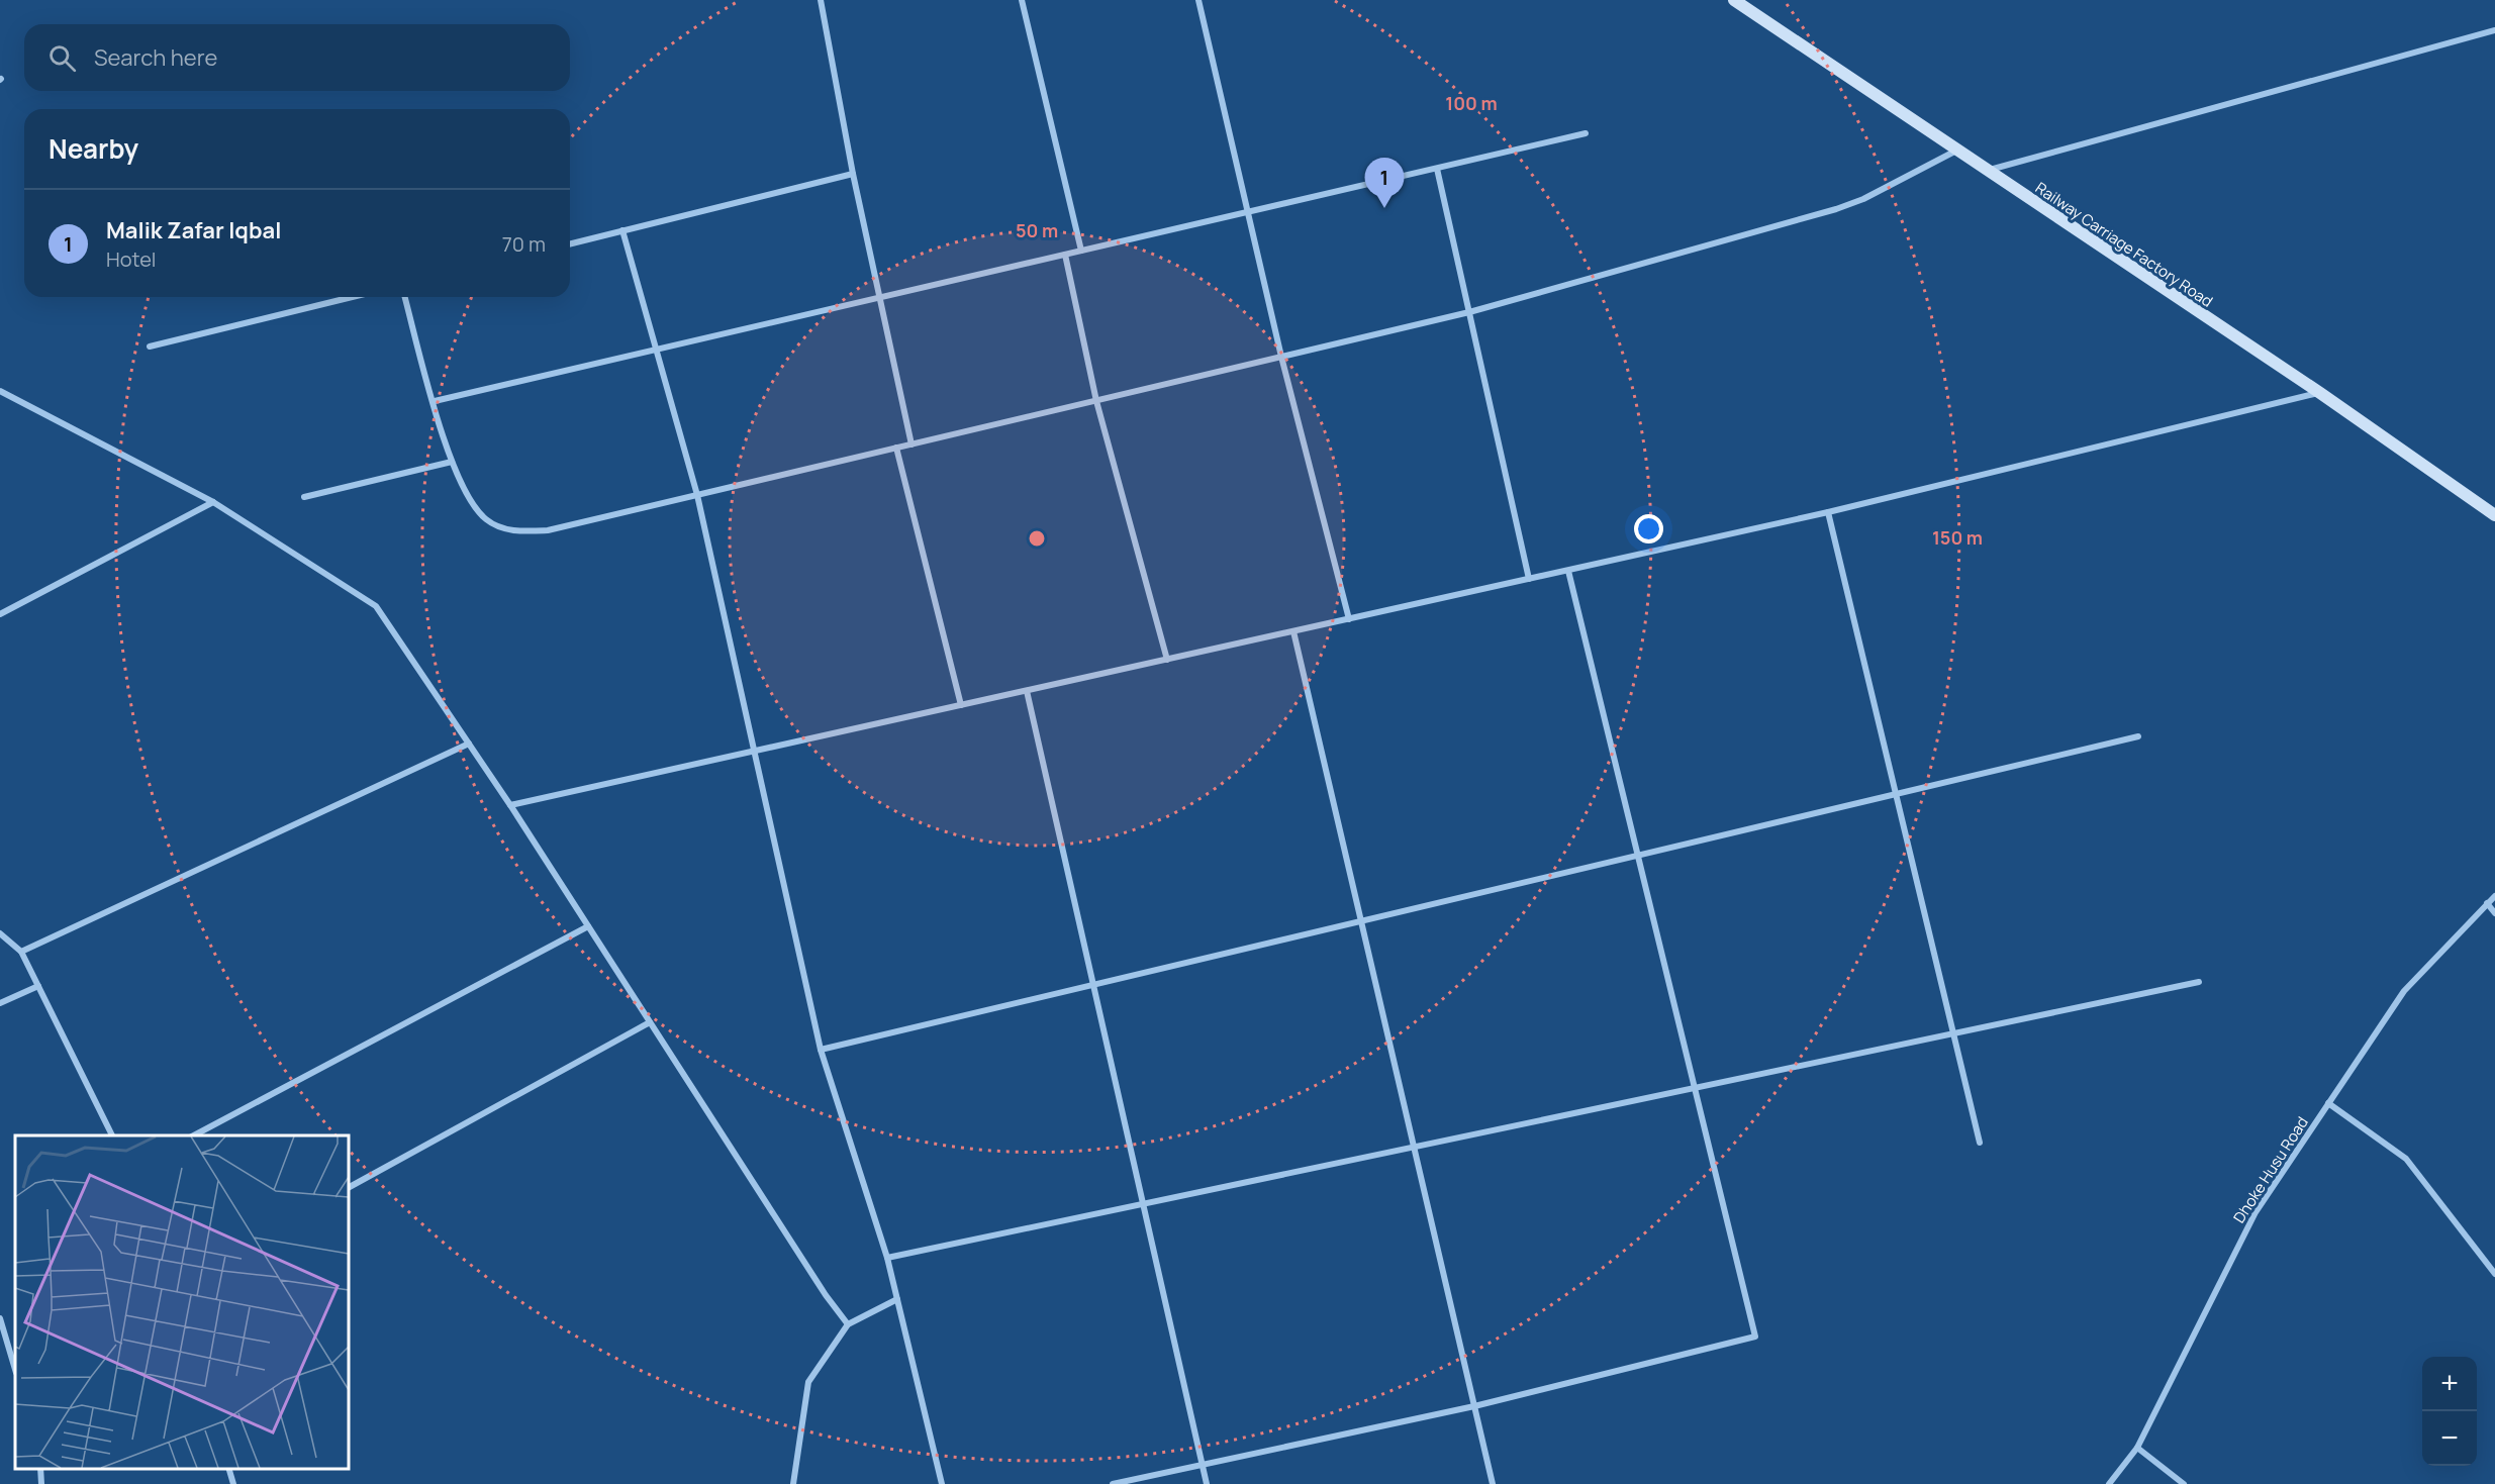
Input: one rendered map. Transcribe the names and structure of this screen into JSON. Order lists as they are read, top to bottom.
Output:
{
  "streets": {
    "main road": ["Railway Carriage Factory Road"],
    "street": ["Dhoke Husu Road"]
  },
  "page": {
    "search": "Search here",
    "heading": "Nearby",
    "pins": "1",
    "list": [
      {
        "mark": "1",
        "name": "Malik Zafar Iqbal",
        "note": "Hotel",
        "value": "70 m"
      }
    ],
    "map_buttons": ["+", "−"]
  },
  "rings": ["100 m", "50 m", "150 m"]
}
